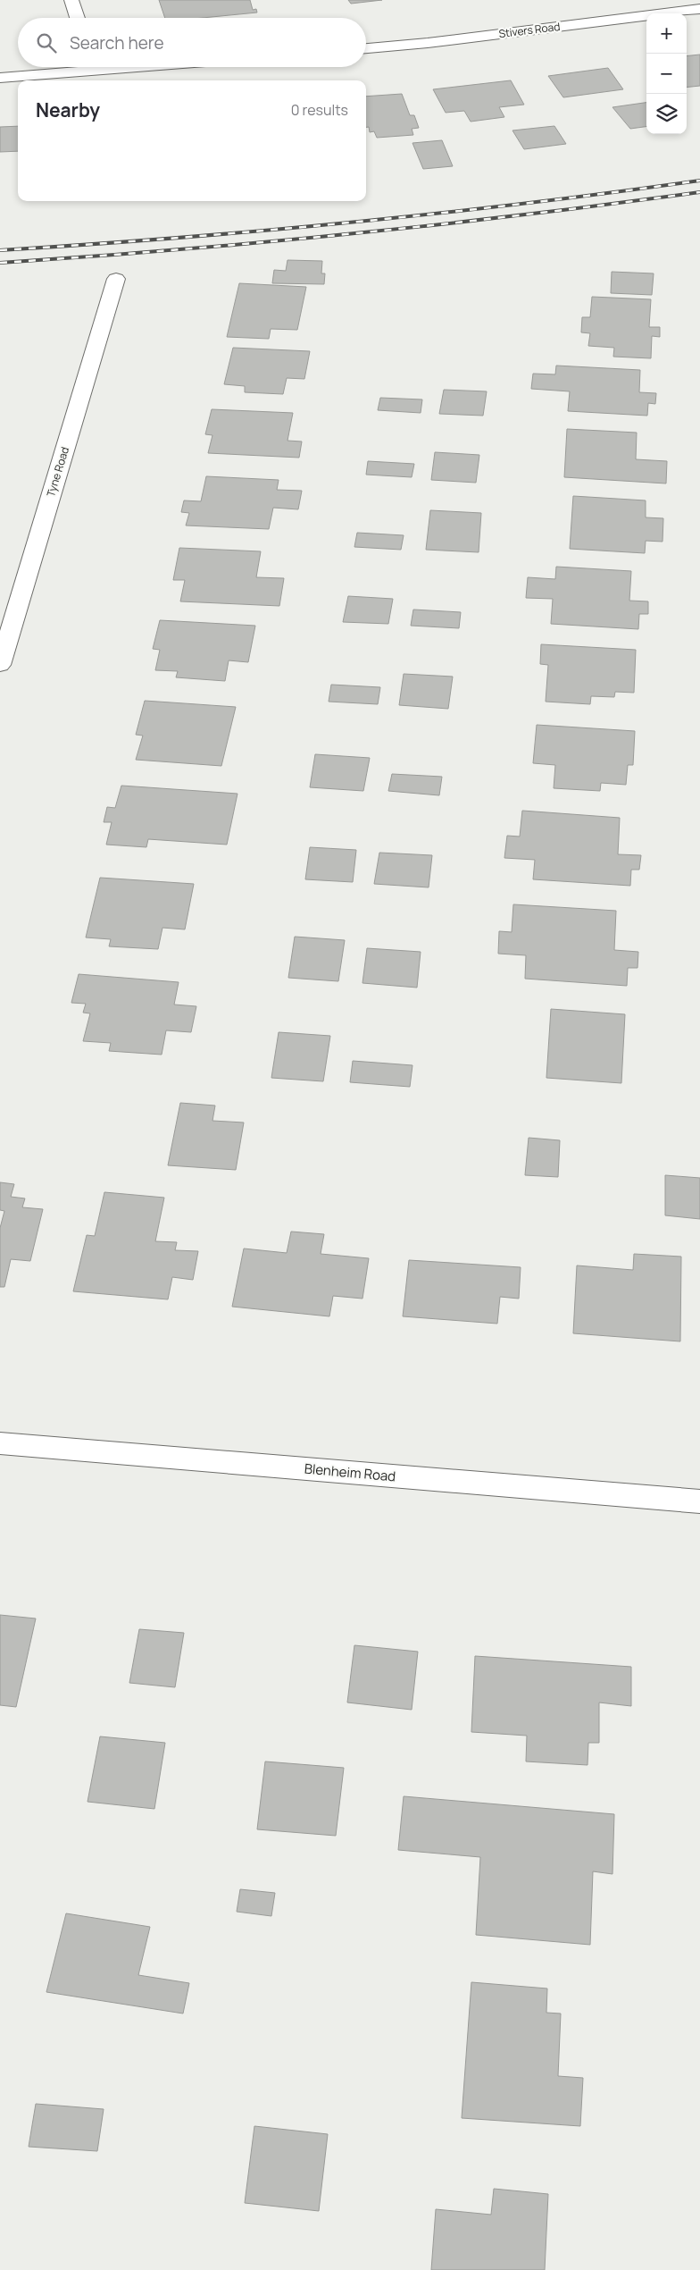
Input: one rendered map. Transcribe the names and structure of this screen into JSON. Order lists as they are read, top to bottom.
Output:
{
  "streets": {
    "street": ["Stivers Road", "Tyne Road", "Blenheim Road"]
  },
  "page": {
    "map_buttons": ["+", "−"],
    "search": "Search here",
    "heading": ["Nearby", "0 results"]
  }
}
